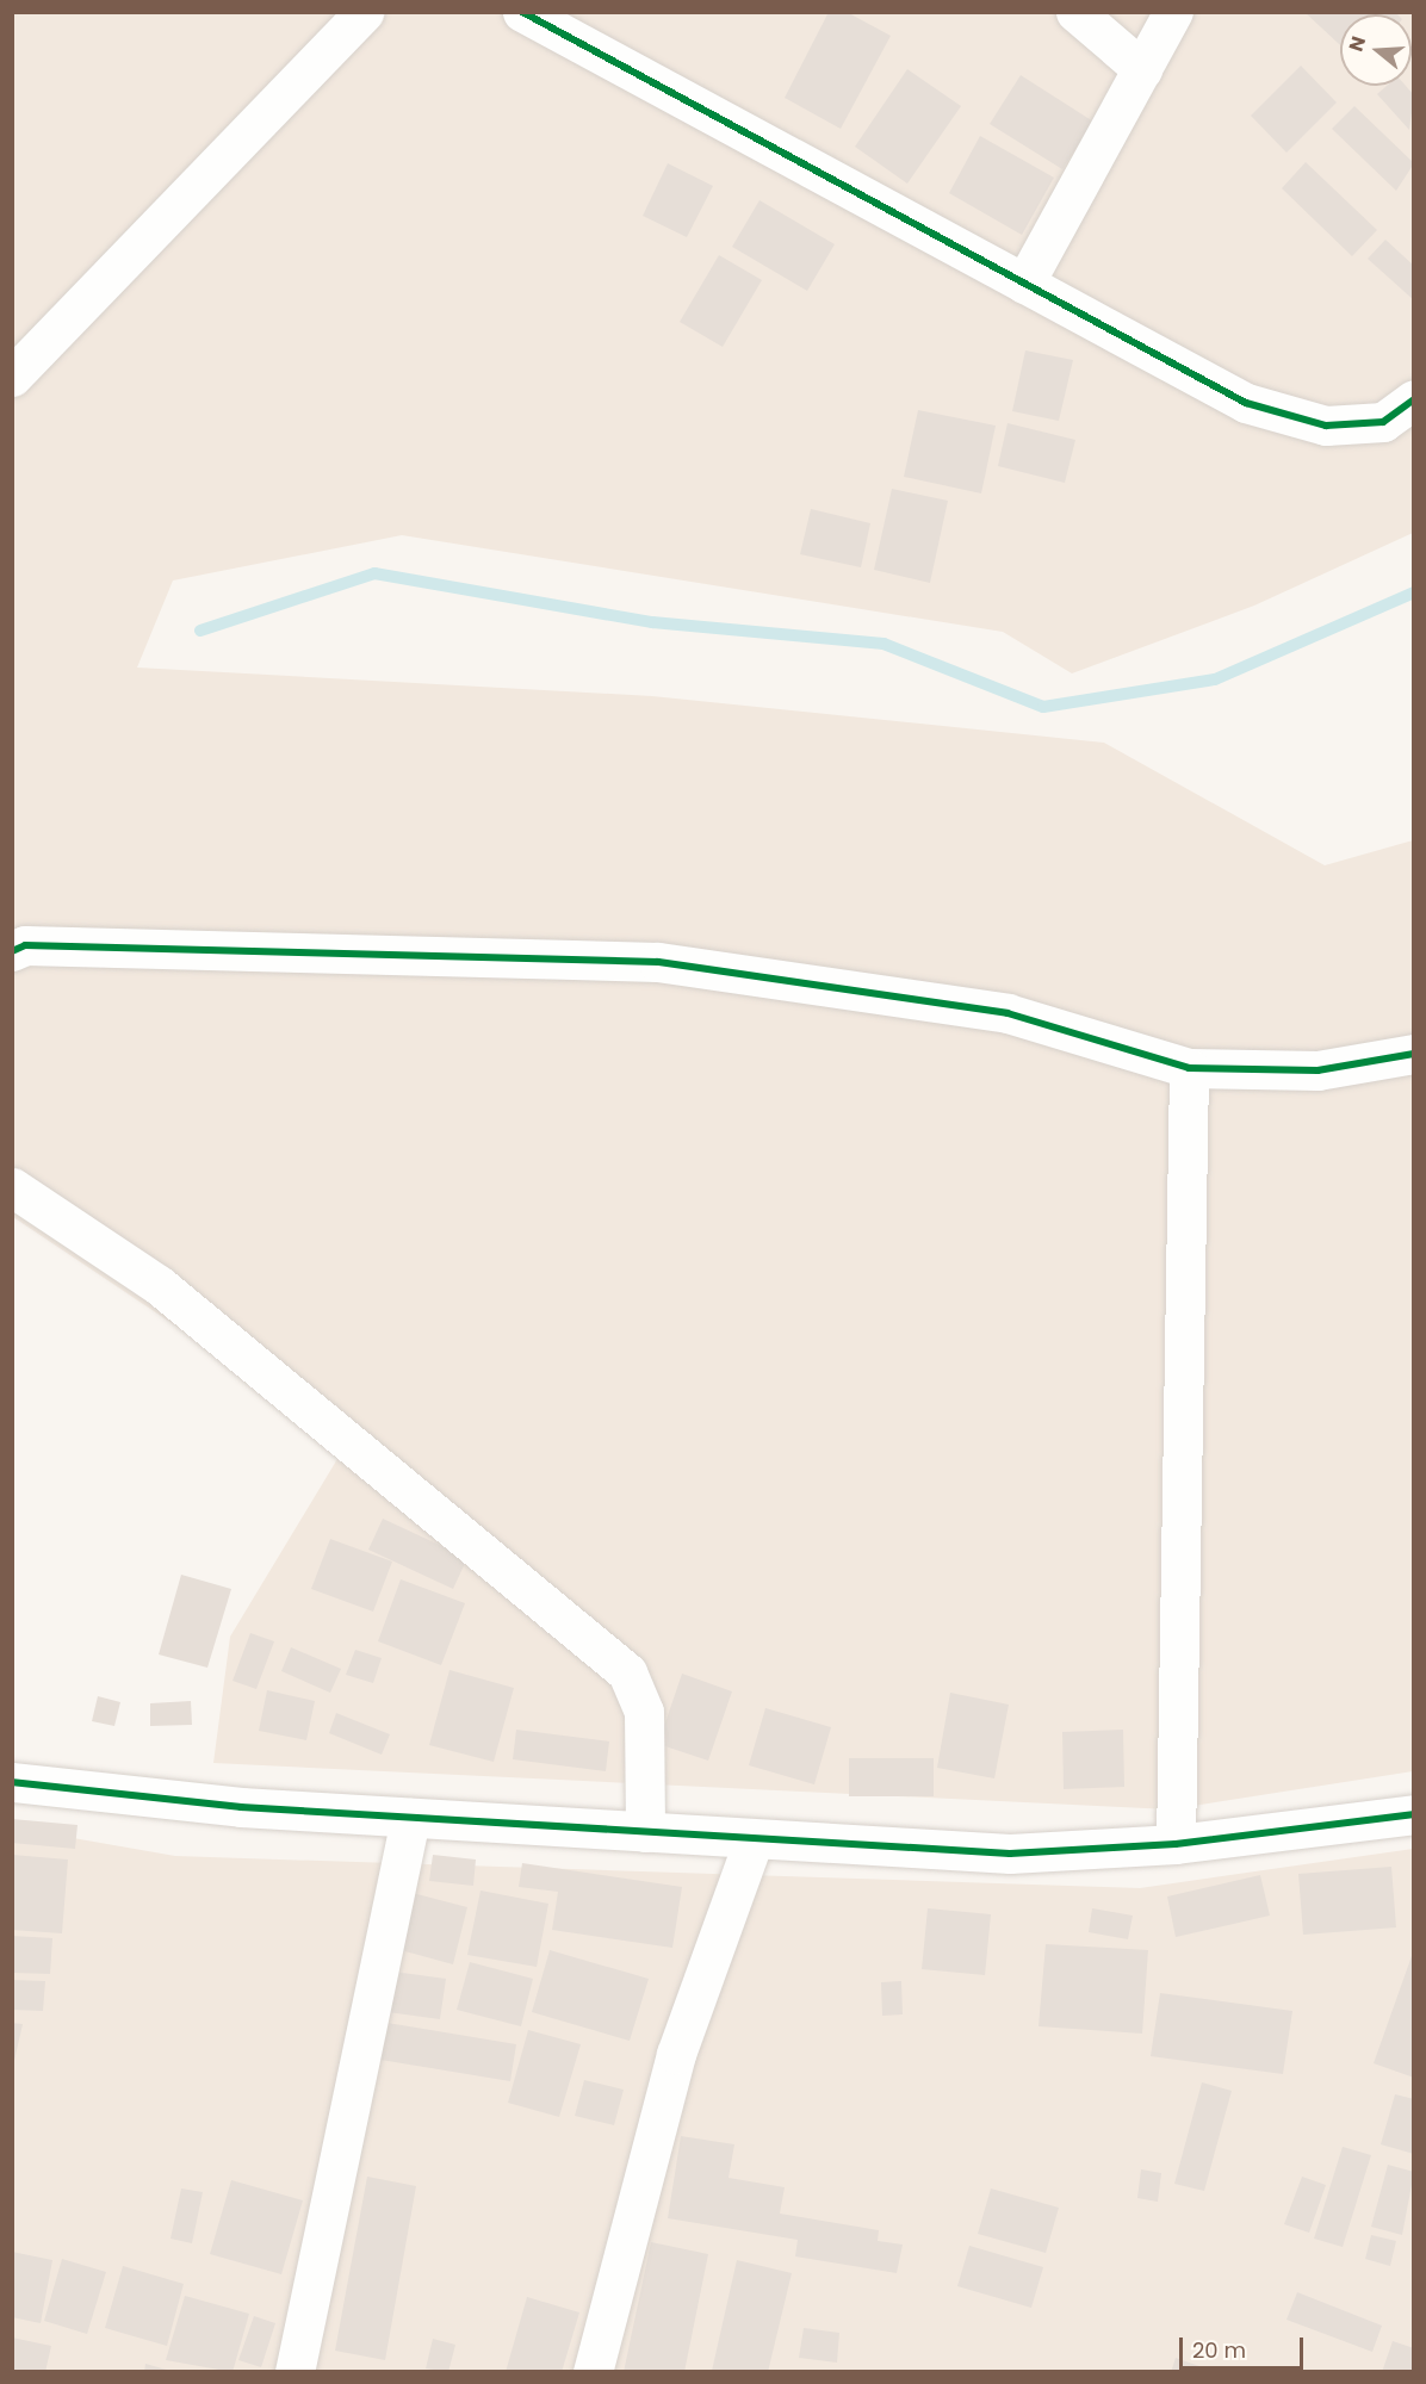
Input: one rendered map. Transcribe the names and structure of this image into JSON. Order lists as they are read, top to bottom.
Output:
{
  "scale_bar": "20 m",
  "north": "left"
}
